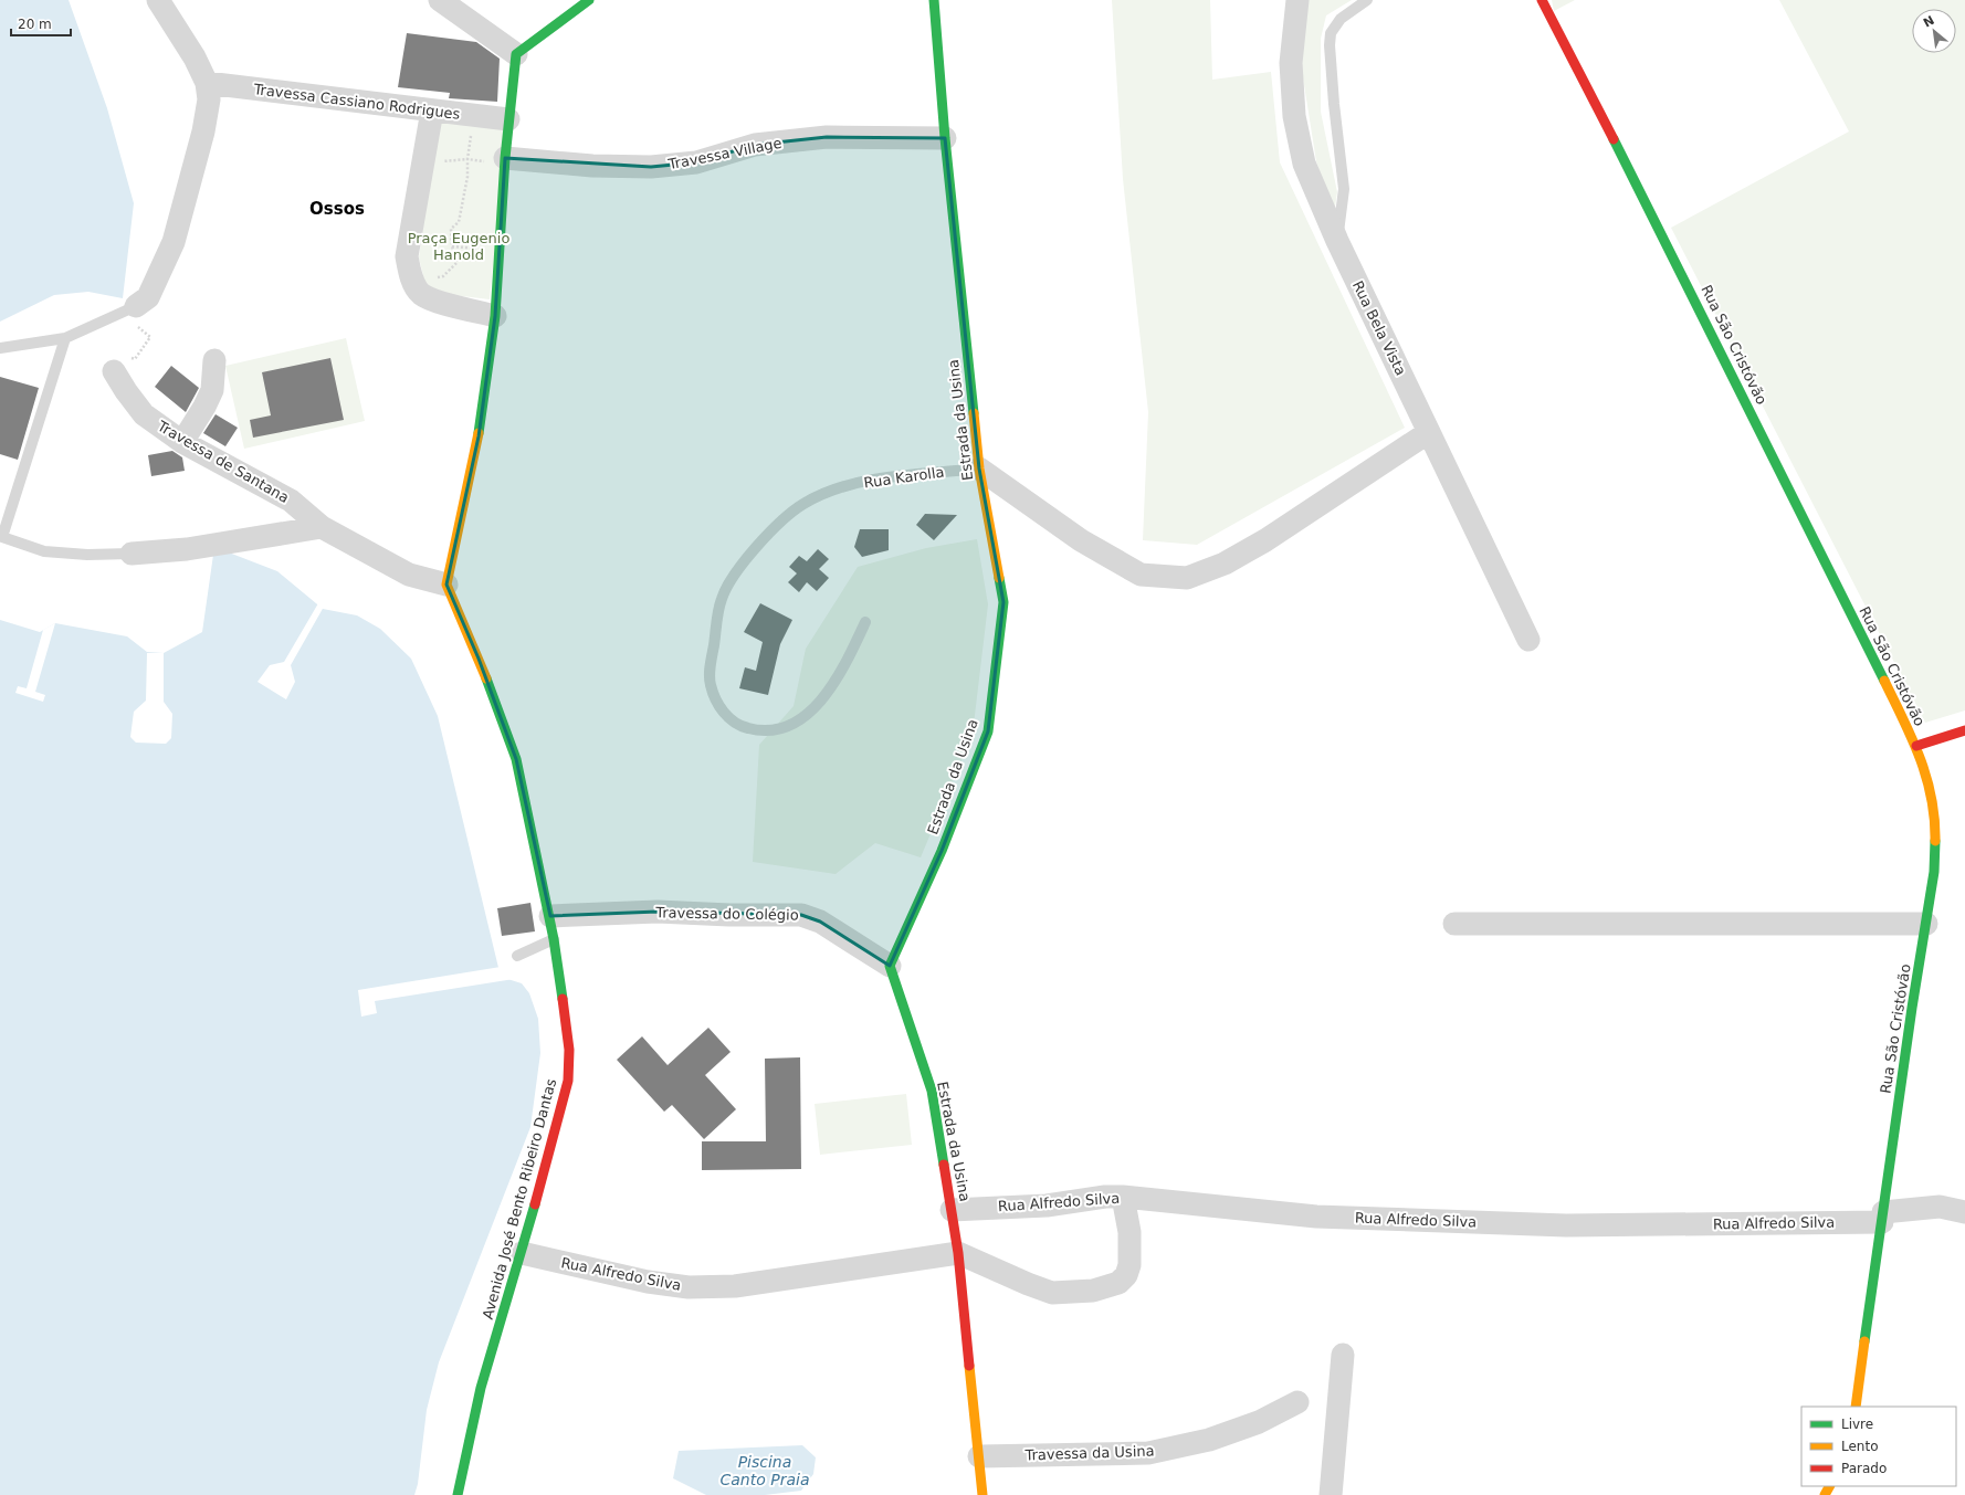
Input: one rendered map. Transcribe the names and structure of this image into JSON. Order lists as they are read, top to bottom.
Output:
{
  "streets": {
    "main road": ["Rua São Cristóvão", "Estrada da Usina", "Avenida José Bento Ribeiro Dantas"],
    "street": [
      "Travessa Cassiano Rodrigues",
      "Travessa Village",
      "Rua Bela Vista",
      "Travessa de Santana",
      "Travessa do Colégio",
      "Rua Alfredo Silva",
      "Travessa da Usina"
    ],
    "lane": ["Rua Karolla"]
  },
  "crossings": [
    ["Travessa Village", "Estrada da Usina"],
    ["Rua São Cristóvão", "Rua Alfredo Silva"],
    ["Estrada da Usina", "Rua Karolla"],
    ["Estrada da Usina", "Travessa do Colégio"],
    ["Estrada da Usina", "Rua Alfredo Silva"],
    ["Estrada da Usina", "Travessa da Usina"],
    ["Travessa de Santana", "Avenida José Bento Ribeiro Dantas"],
    ["Travessa do Colégio", "Avenida José Bento Ribeiro Dantas"],
    ["Avenida José Bento Ribeiro Dantas", "Rua Alfredo Silva"]
  ],
  "districts": ["Ossos"],
  "water": ["Piscina Canto Praia"],
  "parks": ["Praça Eugenio Hanold"],
  "legend": ["Livre", "Lento", "Parado"],
  "scale_bar": "20 m",
  "north": "top left"
}
